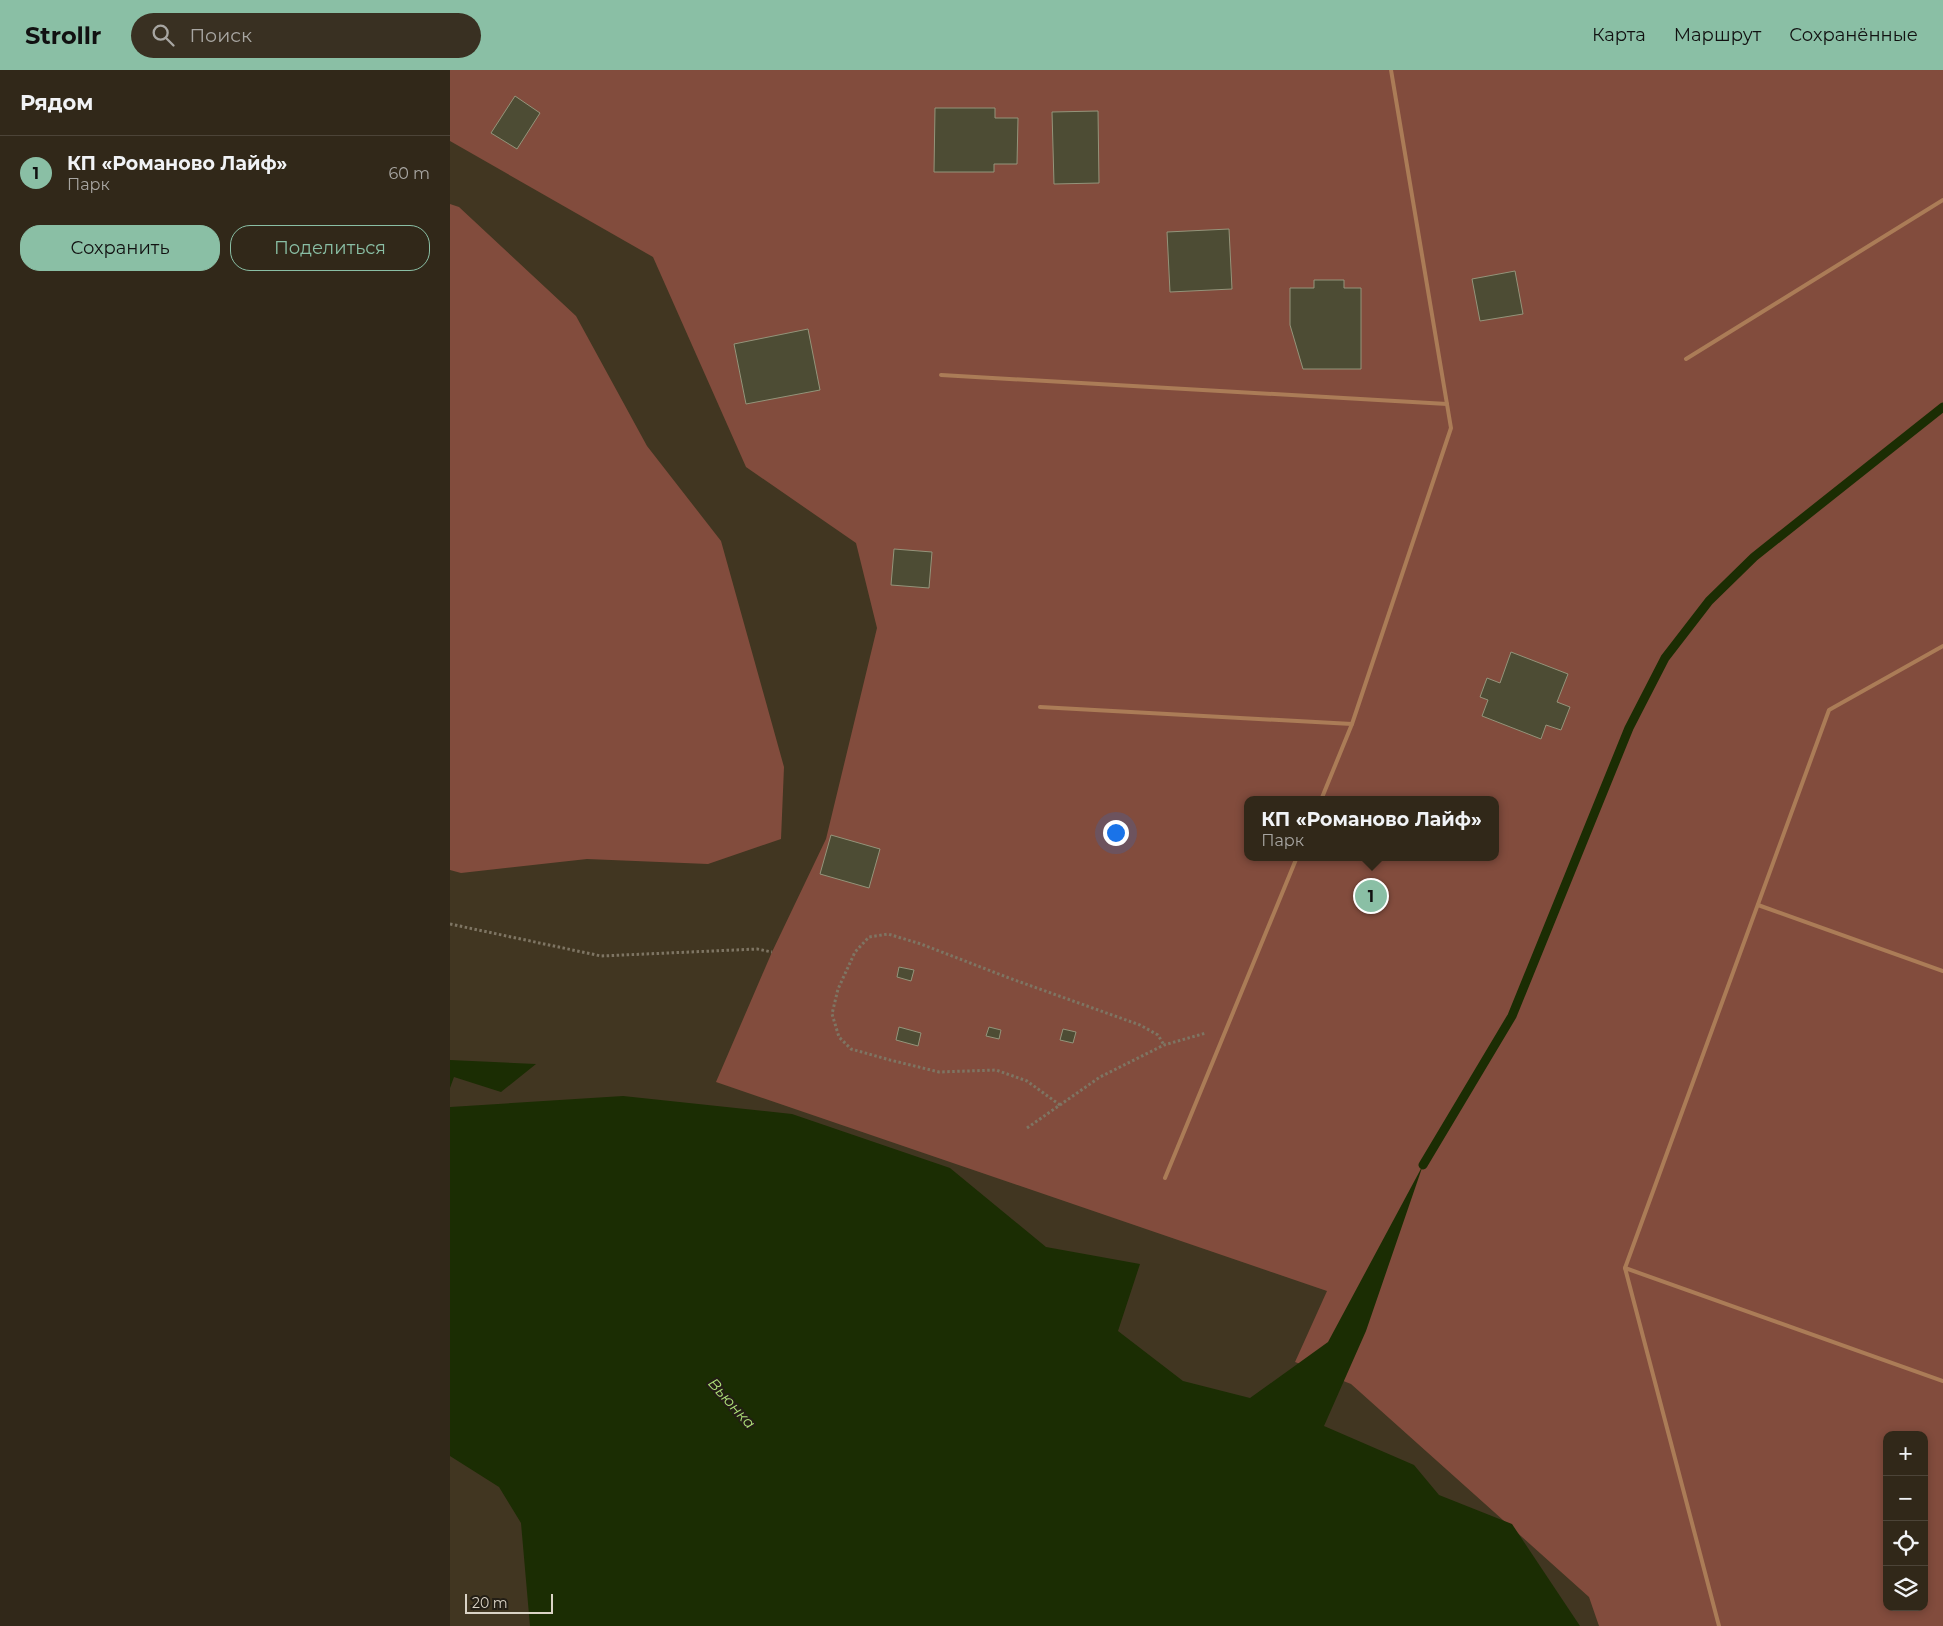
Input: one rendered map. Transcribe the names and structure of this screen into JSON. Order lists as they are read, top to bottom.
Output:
{
  "water": ["Вьюнка"],
  "scale_bar": "20 m",
  "page": {
    "header": "Strollr",
    "search": "Поиск",
    "nav": ["Карта", "Маршрут", "Сохранённые"],
    "heading": "Рядом",
    "list": [
      {
        "mark": "1",
        "name": "КП «Романово Лайф»",
        "note": "Парк",
        "value": "60 m"
      }
    ],
    "buttons": ["Сохранить", "Поделиться"],
    "popup": ["КП «Романово Лайф»", "Парк"],
    "pins": "1",
    "map_buttons": ["+", "−"],
    "scale": "20 m"
  }
}
